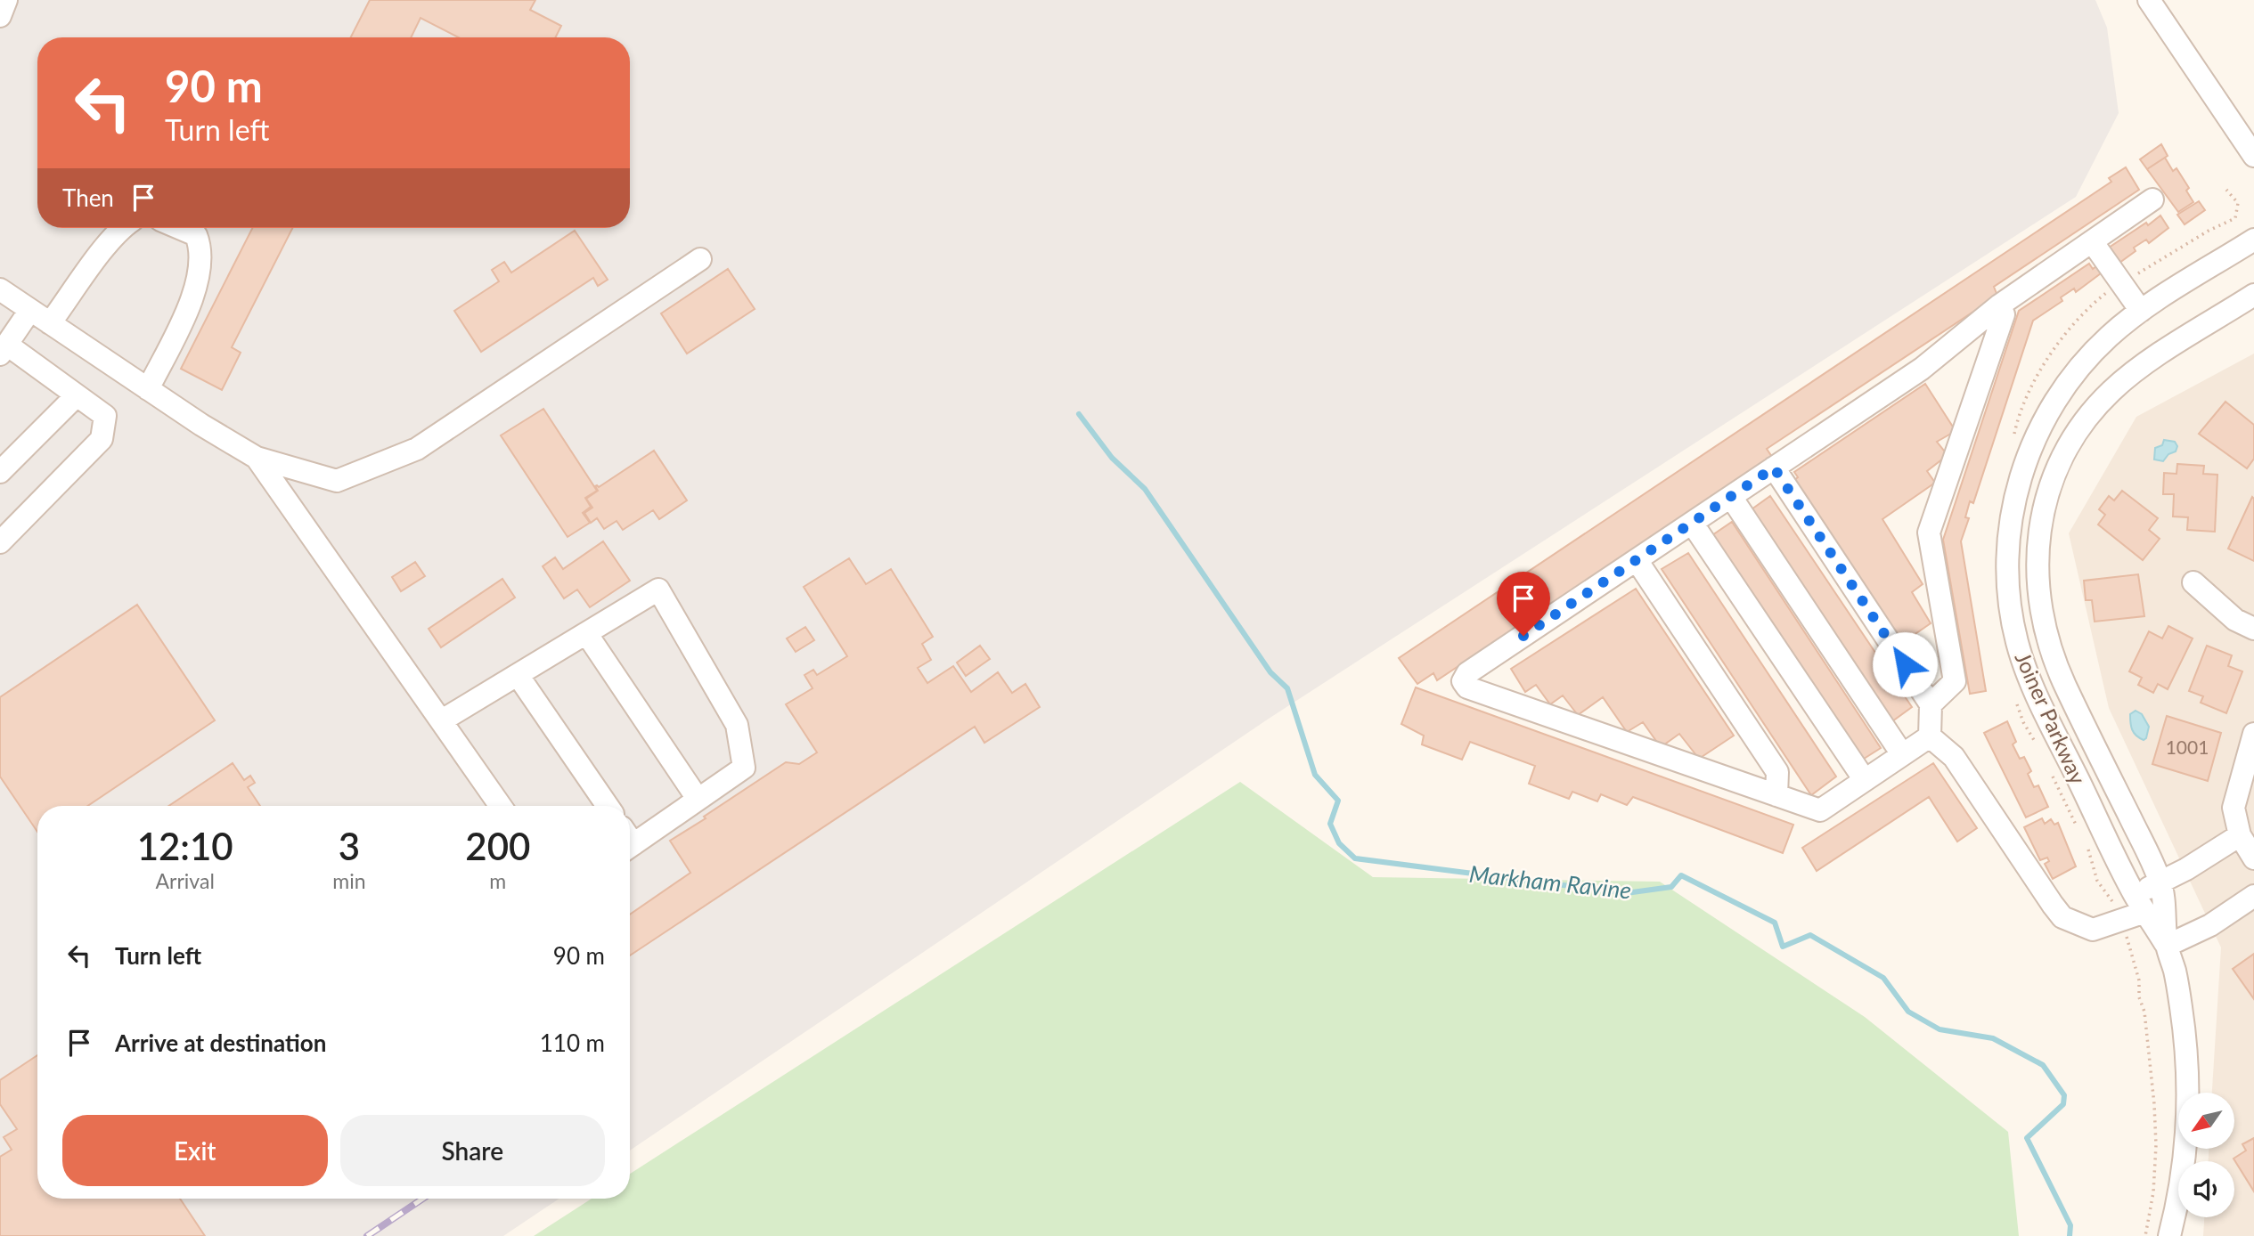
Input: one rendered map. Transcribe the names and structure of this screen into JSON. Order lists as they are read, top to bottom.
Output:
{
  "streets": {
    "street": ["Joiner Parkway"]
  },
  "water": ["Markham Ravine"],
  "house_numbers": ["1001"],
  "north": "bottom left",
  "page": {
    "turn": ["90 m", "Turn left"],
    "then": "Then",
    "eta": [
      "12:10",
      "Arrival",
      "3",
      "min",
      "200",
      "m"
    ],
    "list": [
      {
        "name": "Turn left",
        "value": "90 m"
      },
      {
        "name": "Arrive at destination",
        "value": "110 m"
      }
    ],
    "buttons": ["Exit", "Share"]
  }
}
